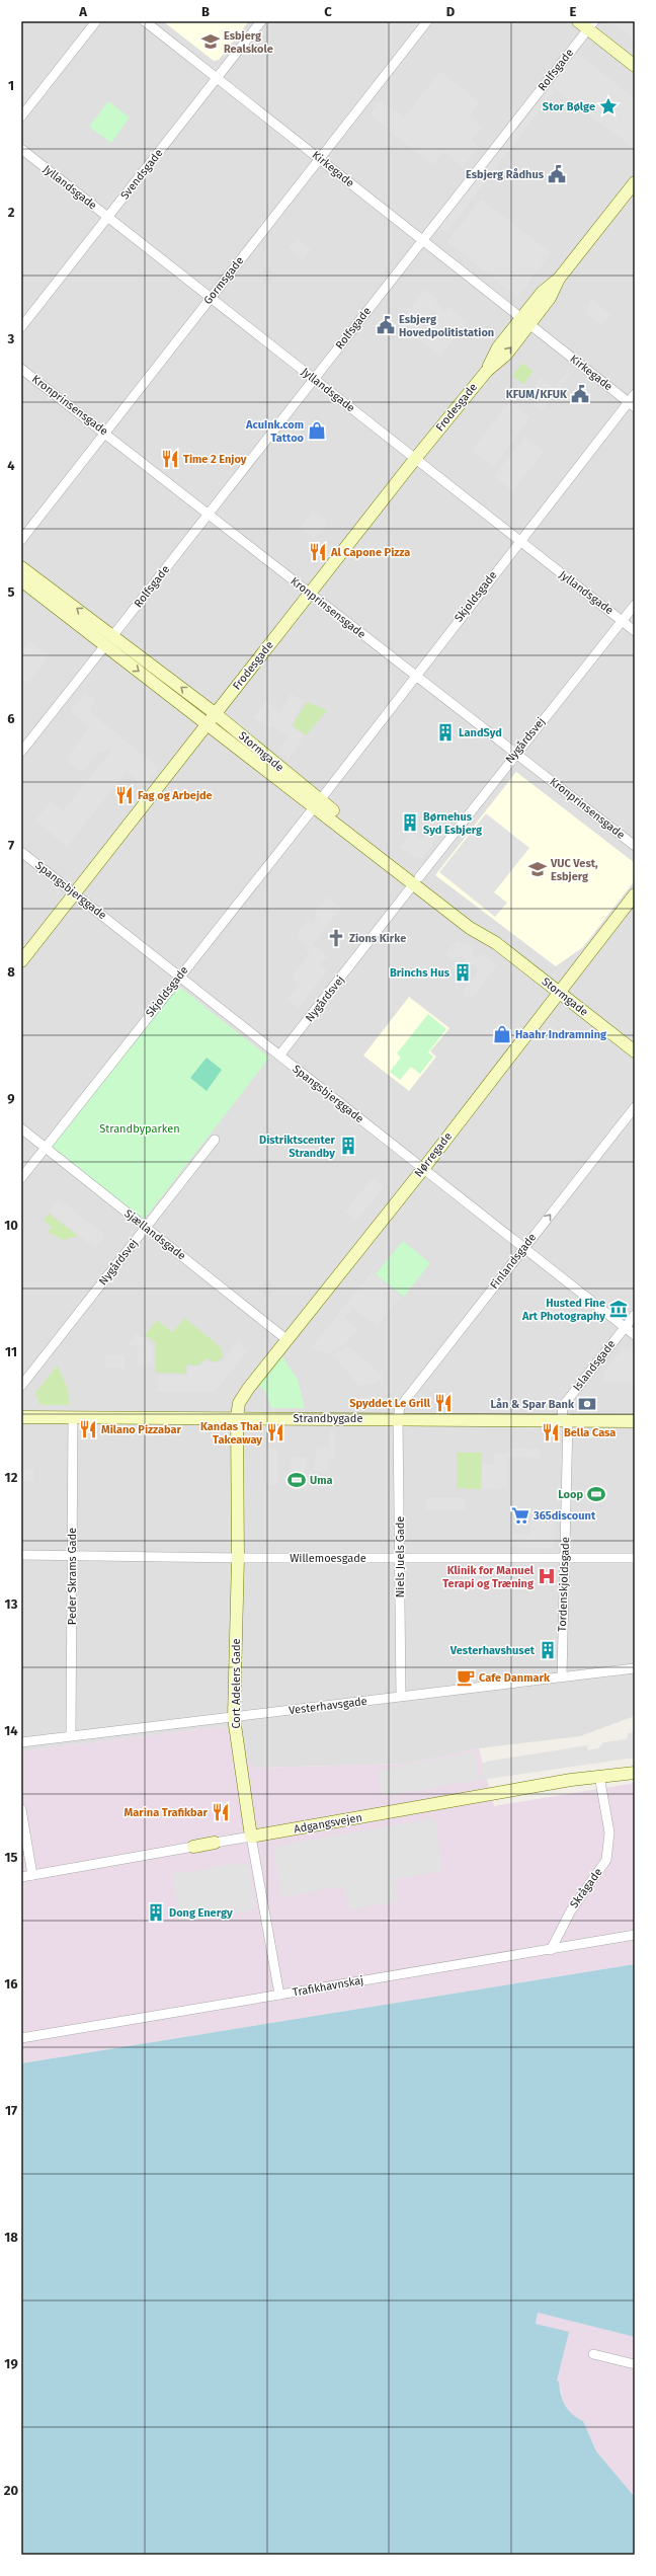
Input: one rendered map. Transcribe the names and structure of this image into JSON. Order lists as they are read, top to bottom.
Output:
{
  "streets": {
    "street": [
      "Rolfsgade",
      "Kirkegade",
      "Svendsgade",
      "Jyllandsgade",
      "Gormsgade",
      "Kronprinsensgade",
      "Frodesgade",
      "Skjoldsgade",
      "Nygårdsvej",
      "Stormgade",
      "Spangsbjerggade",
      "Nørregade",
      "Sjællandsgade",
      "Finlandsgade",
      "Islandsgade",
      "Strandbygade",
      "Niels Juels Gade",
      "Willemoesgade",
      "Peder Skrams Gade",
      "Tordenskjoldsgade",
      "Cort Adelers Gade",
      "Vesterhavsgade",
      "Adgangsvejen",
      "Skrågade",
      "Trafikhavnskaj"
    ]
  },
  "crossings": [
    ["Rolfsgade", "Kirkegade"],
    ["Rolfsgade", "Jyllandsgade"],
    ["Rolfsgade", "Kronprinsensgade"],
    ["Rolfsgade", "Stormgade"],
    ["Kirkegade", "Svendsgade"],
    ["Kirkegade", "Gormsgade"],
    ["Kirkegade", "Frodesgade"],
    ["Kirkegade", "Skjoldsgade"],
    ["Svendsgade", "Jyllandsgade"],
    ["Jyllandsgade", "Gormsgade"],
    ["Jyllandsgade", "Frodesgade"],
    ["Jyllandsgade", "Skjoldsgade"],
    ["Jyllandsgade", "Nygårdsvej"],
    ["Gormsgade", "Kronprinsensgade"],
    ["Kronprinsensgade", "Frodesgade"],
    ["Kronprinsensgade", "Skjoldsgade"],
    ["Kronprinsensgade", "Nygårdsvej"],
    ["Frodesgade", "Stormgade"],
    ["Frodesgade", "Spangsbjerggade"],
    ["Skjoldsgade", "Stormgade"],
    ["Skjoldsgade", "Spangsbjerggade"],
    ["Skjoldsgade", "Sjællandsgade"],
    ["Nygårdsvej", "Stormgade"],
    ["Nygårdsvej", "Spangsbjerggade"],
    ["Nygårdsvej", "Sjællandsgade"],
    ["Stormgade", "Nørregade"],
    ["Spangsbjerggade", "Nørregade"],
    ["Spangsbjerggade", "Finlandsgade"],
    ["Spangsbjerggade", "Islandsgade"],
    ["Nørregade", "Sjællandsgade"],
    ["Nørregade", "Strandbygade"],
    ["Nørregade", "Cort Adelers Gade"],
    ["Finlandsgade", "Strandbygade"],
    ["Finlandsgade", "Niels Juels Gade"],
    ["Islandsgade", "Strandbygade"],
    ["Islandsgade", "Tordenskjoldsgade"],
    ["Strandbygade", "Niels Juels Gade"],
    ["Strandbygade", "Peder Skrams Gade"],
    ["Strandbygade", "Tordenskjoldsgade"],
    ["Strandbygade", "Cort Adelers Gade"],
    ["Niels Juels Gade", "Willemoesgade"],
    ["Niels Juels Gade", "Vesterhavsgade"],
    ["Willemoesgade", "Peder Skrams Gade"],
    ["Willemoesgade", "Tordenskjoldsgade"],
    ["Willemoesgade", "Cort Adelers Gade"],
    ["Peder Skrams Gade", "Vesterhavsgade"],
    ["Tordenskjoldsgade", "Vesterhavsgade"],
    ["Cort Adelers Gade", "Vesterhavsgade"],
    ["Cort Adelers Gade", "Adgangsvejen"],
    ["Cort Adelers Gade", "Trafikhavnskaj"],
    ["Adgangsvejen", "Skrågade"],
    ["Skrågade", "Trafikhavnskaj"]
  ],
  "one_way": ["Finlandsgade"],
  "parks": ["Strandbyparken"],
  "places": {
    "school or university": ["Esbjerg Realskole", "VUC Vest, Esbjerg"],
    "place": ["Stor Bølge"],
    "public building": ["Esbjerg Rådhus", "Esbjerg Hovedpolitistation", "KFUM/KFUK"],
    "shop": ["AcuInk.com Tattoo", "Haahr Indramning"],
    "restaurant": [
      "Time 2 Enjoy",
      "Al Capone Pizza",
      "Fag og Arbejde",
      "Spyddet Le Grill",
      "Milano Pizzabar",
      "Kandas Thai Takeaway",
      "Bella Casa",
      "Marina Trafikbar"
    ],
    "building": [
      "LandSyd",
      "Børnehus Syd Esbjerg",
      "Brinchs Hus",
      "Distriktscenter Strandby",
      "Vesterhavshuset",
      "Dong Energy"
    ],
    "church": ["Zions Kirke"],
    "museum": ["Husted Fine Art Photography"],
    "bank": ["Lån & Spar Bank"],
    "sports": ["Uma", "Loop"],
    "supermarket": ["365discount"],
    "hospital": ["Klinik for Manuel Terapi og Træning"],
    "cafe": ["Cafe Danmark"]
  },
  "grid": {
    "columns": [
      "A",
      "B",
      "C",
      "D",
      "E"
    ],
    "rows": [
      "1",
      "2",
      "3",
      "4",
      "5",
      "6",
      "7",
      "8",
      "9",
      "10",
      "11",
      "12",
      "13",
      "14",
      "15",
      "16",
      "17",
      "18",
      "19",
      "20"
    ]
  }
}
